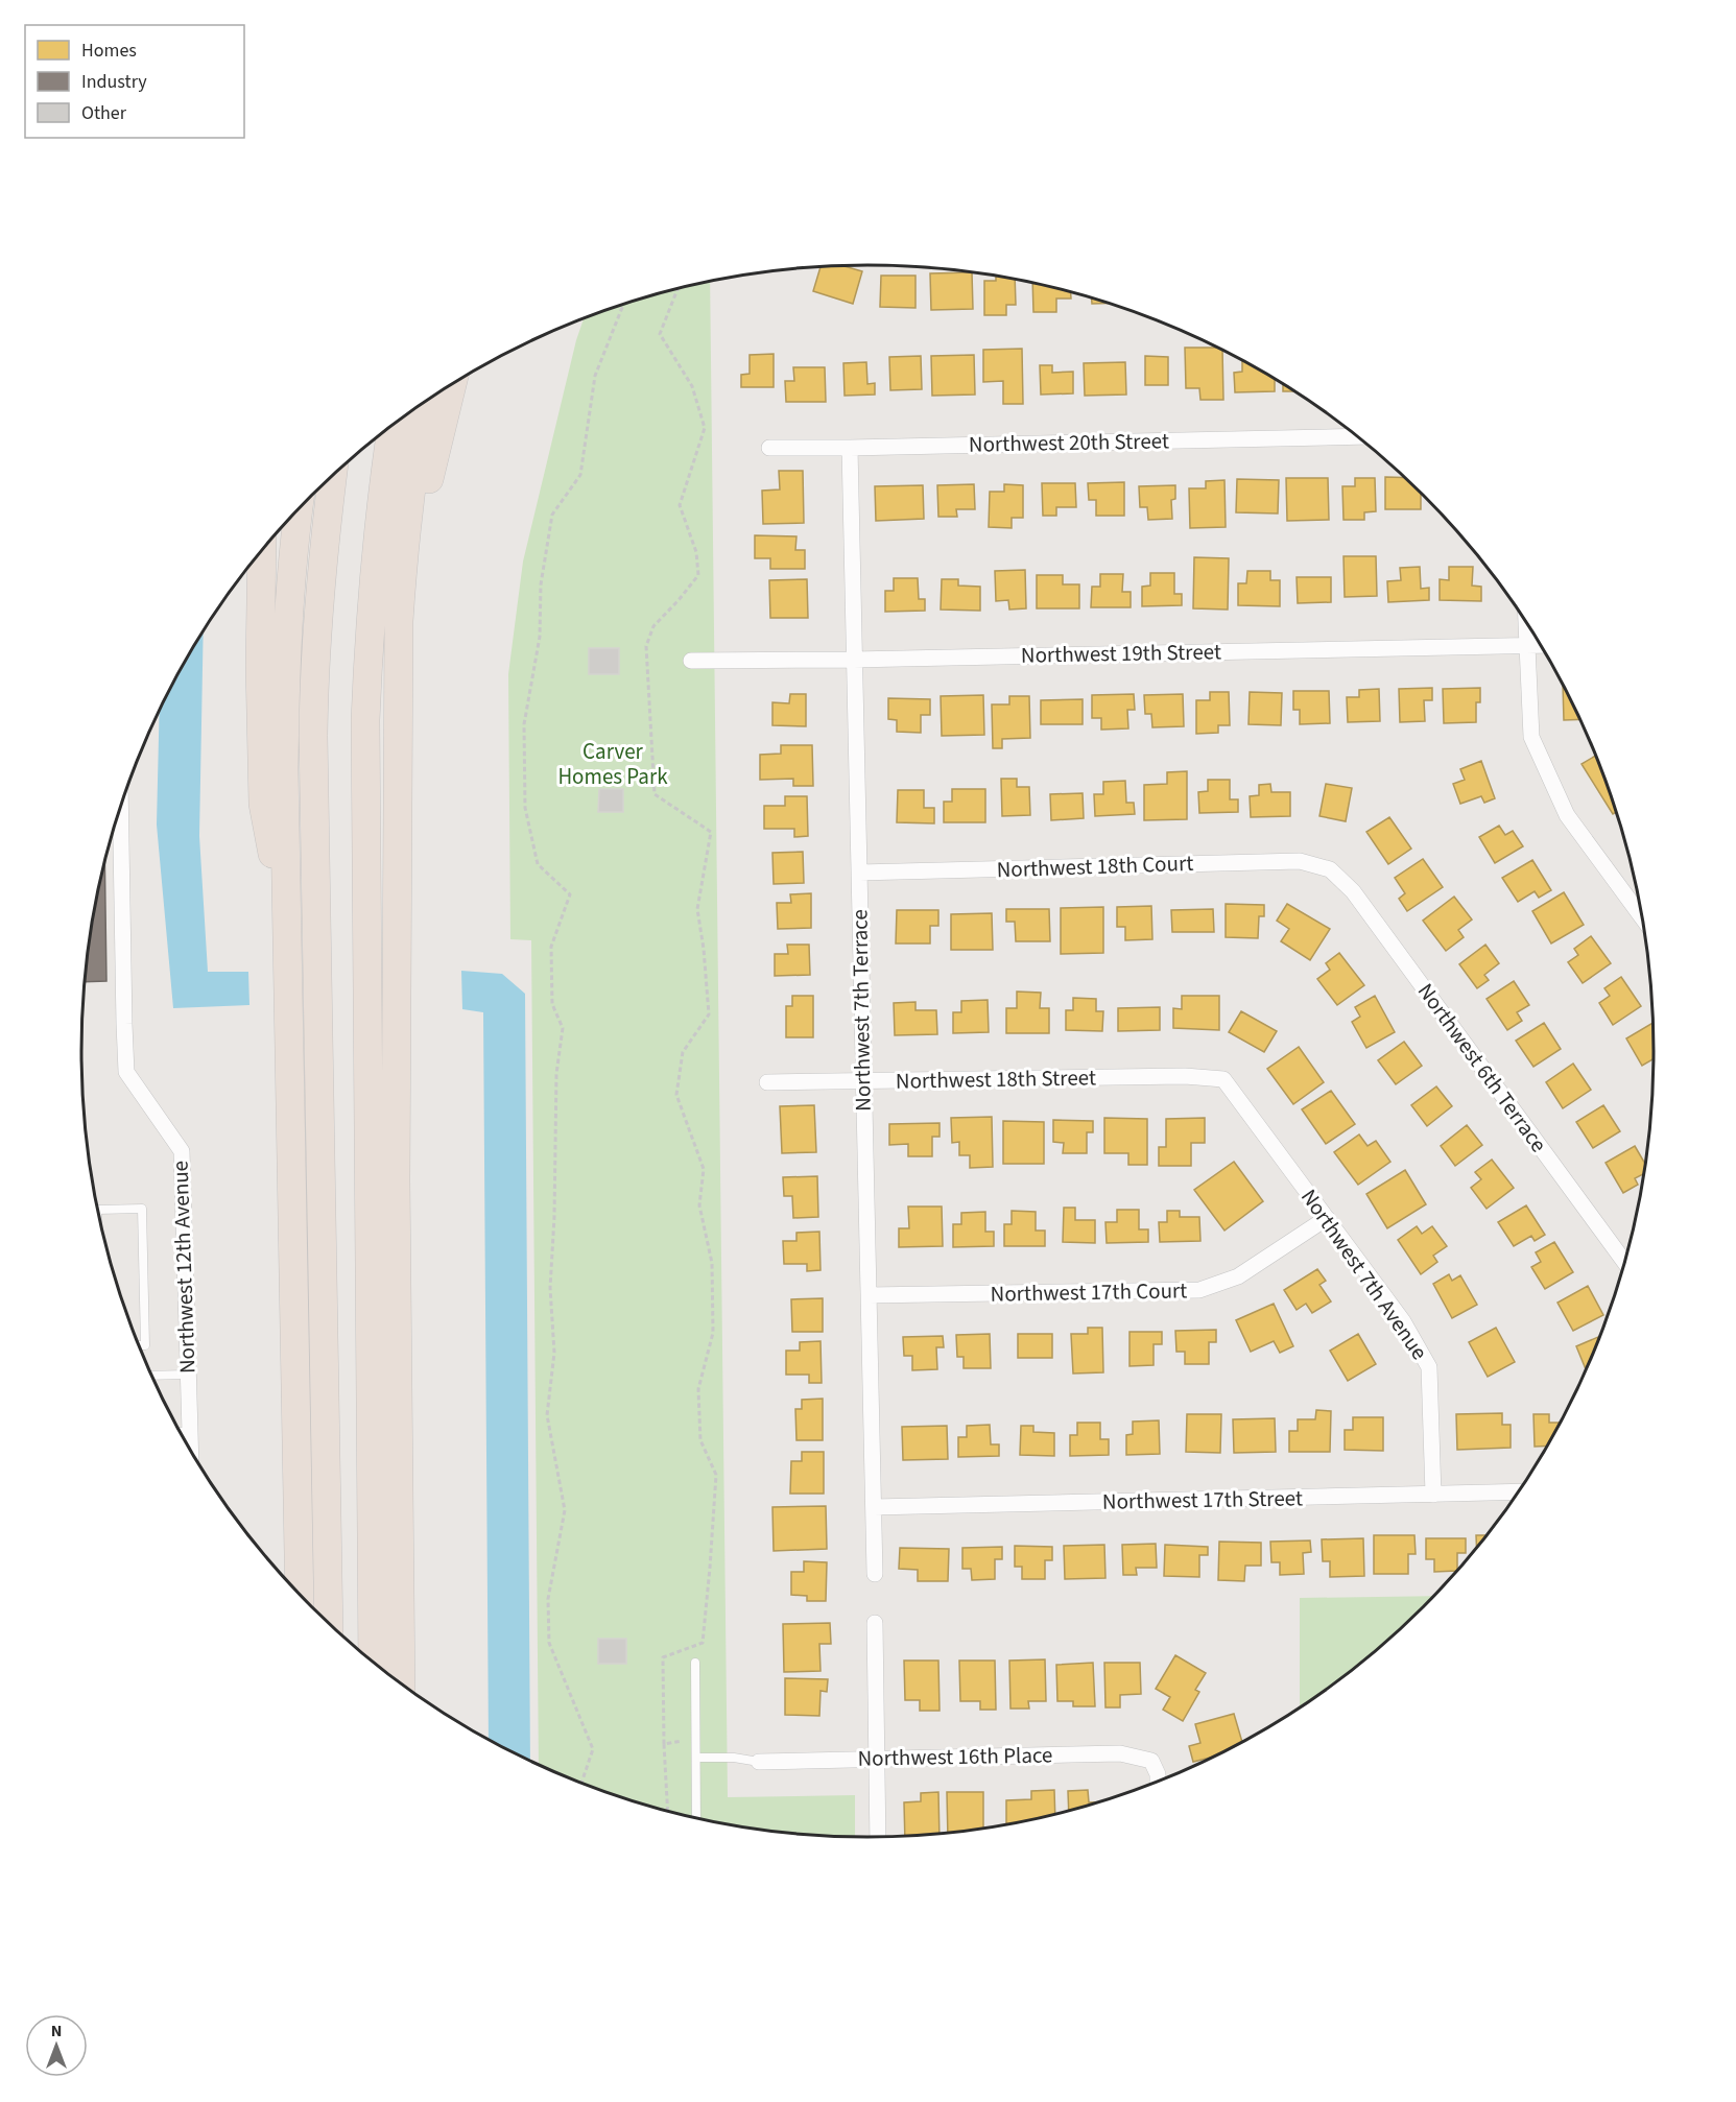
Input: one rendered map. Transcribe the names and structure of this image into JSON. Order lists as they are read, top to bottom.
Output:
{
  "streets": {
    "street": [
      "Northwest 20th Street",
      "Northwest 19th Street",
      "Northwest 18th Court",
      "Northwest 7th Terrace",
      "Northwest 6th Terrace",
      "Northwest 18th Street",
      "Northwest 12th Avenue",
      "Northwest 7th Avenue",
      "Northwest 17th Court",
      "Northwest 17th Street",
      "Northwest 16th Place"
    ]
  },
  "crossings": [
    ["Northwest 20th Street", "Northwest 7th Terrace"],
    ["Northwest 19th Street", "Northwest 7th Terrace"],
    ["Northwest 18th Court", "Northwest 7th Terrace"],
    ["Northwest 18th Court", "Northwest 6th Terrace"],
    ["Northwest 7th Terrace", "Northwest 18th Street"],
    ["Northwest 7th Terrace", "Northwest 17th Court"],
    ["Northwest 7th Terrace", "Northwest 17th Street"],
    ["Northwest 18th Street", "Northwest 7th Avenue"],
    ["Northwest 7th Avenue", "Northwest 17th Court"],
    ["Northwest 7th Avenue", "Northwest 17th Street"]
  ],
  "parks": ["Carver Homes Park"],
  "legend": ["Homes", "Industry", "Other"],
  "north": "top"
}
